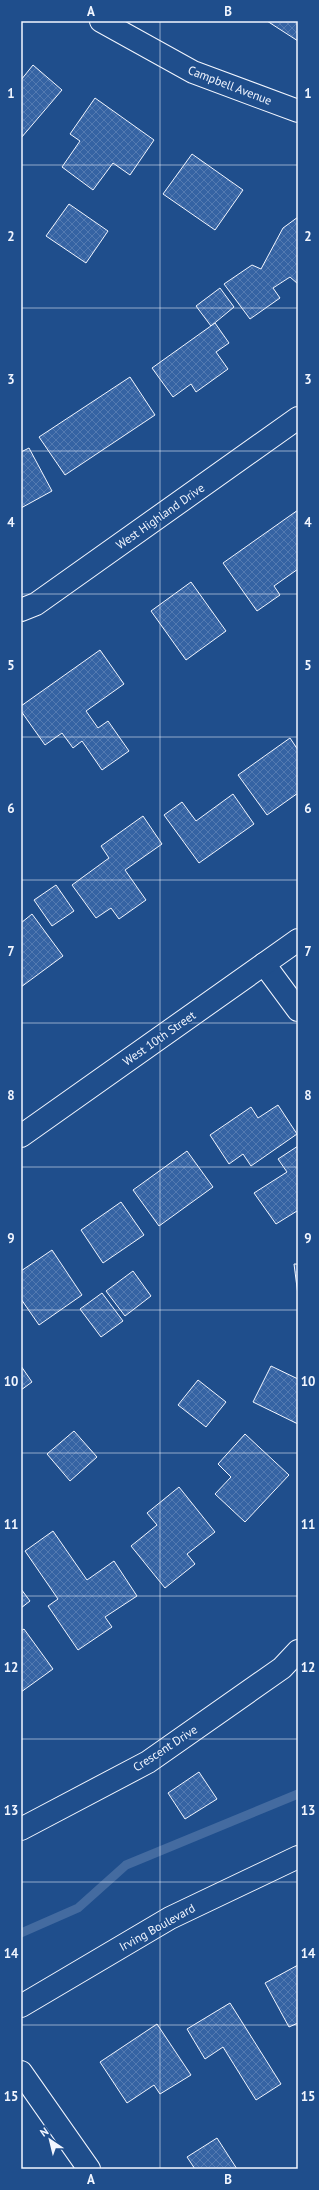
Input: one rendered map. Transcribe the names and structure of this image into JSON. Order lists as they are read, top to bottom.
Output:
{
  "streets": {
    "street": [
      "Campbell Avenue",
      "West Highland Drive",
      "West 10th Street",
      "Crescent Drive",
      "Irving Boulevard"
    ]
  },
  "north": "top left",
  "grid": {
    "columns": ["A", "B"],
    "rows": [
      "1",
      "2",
      "3",
      "4",
      "5",
      "6",
      "7",
      "8",
      "9",
      "10",
      "11",
      "12",
      "13",
      "14",
      "15"
    ]
  }
}
